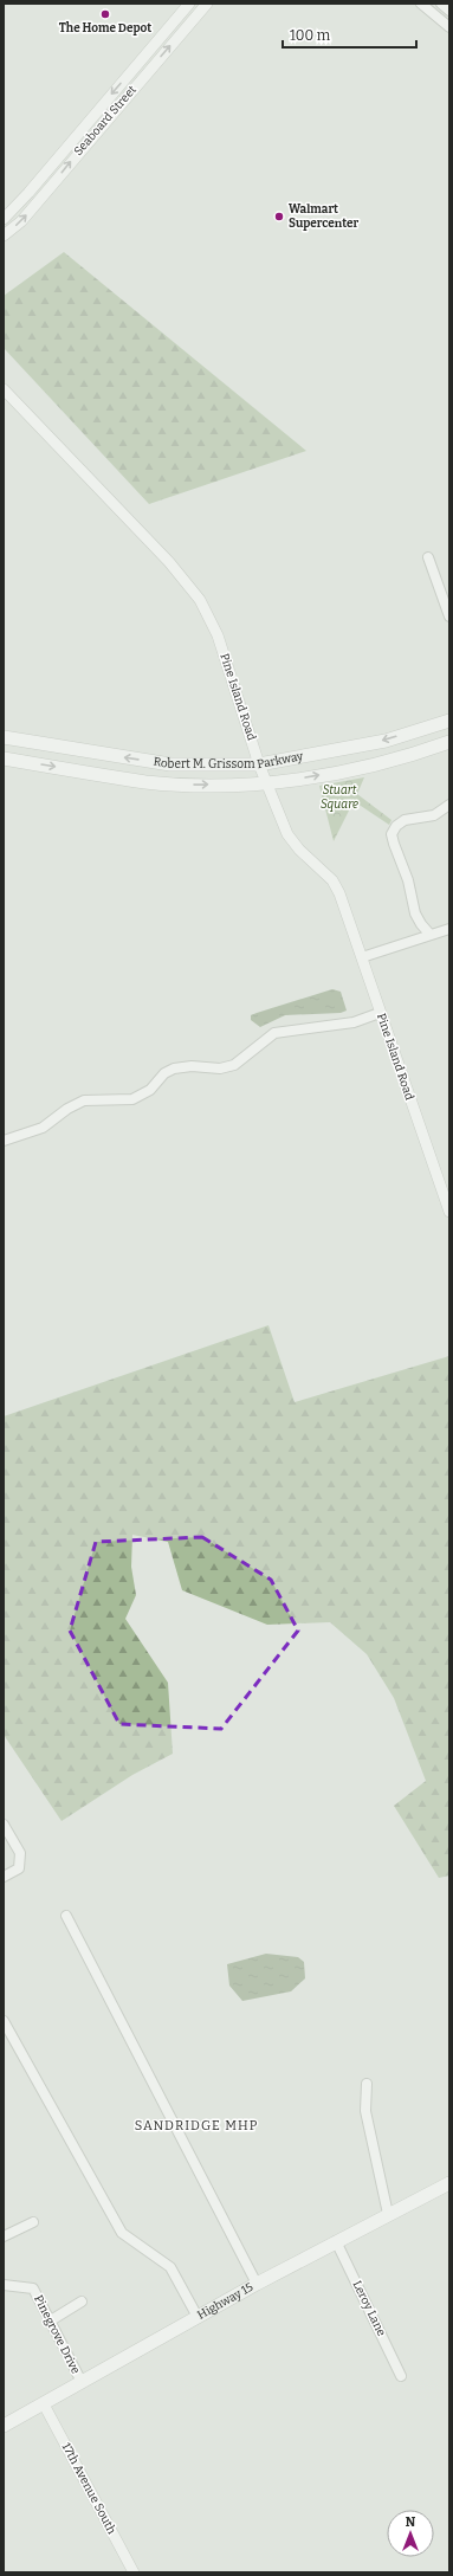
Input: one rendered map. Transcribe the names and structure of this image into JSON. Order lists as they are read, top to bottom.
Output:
{
  "streets": {
    "main road": ["Robert M. Grissom Parkway", "Highway 15"],
    "street": [
      "Seaboard Street",
      "Pine Island Road",
      "Leroy Lane",
      "Pinegrove Drive",
      "17th Avenue South"
    ]
  },
  "crossings": [
    ["Pine Island Road", "Robert M. Grissom Parkway"],
    ["Highway 15", "Leroy Lane"],
    ["Highway 15", "Pinegrove Drive"],
    ["Highway 15", "17th Avenue South"]
  ],
  "districts": ["SANDRIDGE MHP"],
  "parks": ["Stuart Square"],
  "places": ["The Home Depot", "Walmart Supercenter"],
  "scale_bar": "100 m",
  "north": "top"
}
